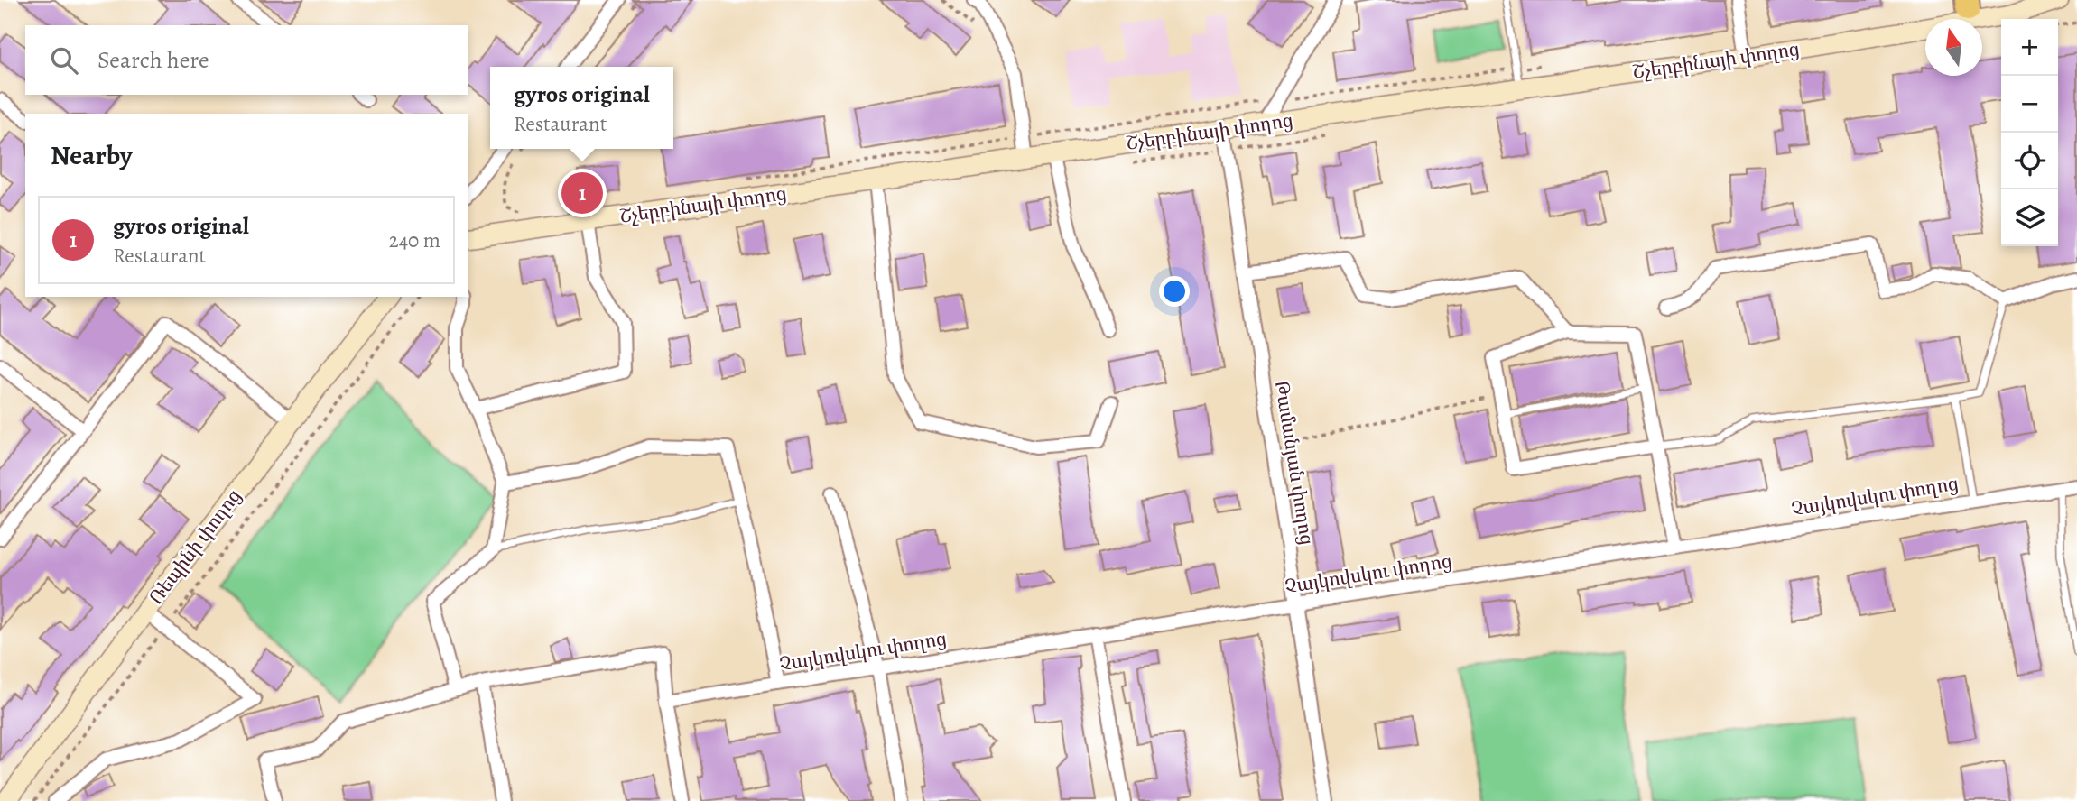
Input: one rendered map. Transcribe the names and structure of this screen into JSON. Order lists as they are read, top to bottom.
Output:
{
  "streets": {
    "street": [
      "Շչերբինայի փողոց",
      "Թամանյան փողոց",
      "Չայկովսկու փողոց",
      "Ռեպինի փողոց"
    ]
  },
  "crossings": [
    ["Շչերբինայի փողոց", "Թամանյան փողոց"],
    ["Թամանյան փողոց", "Չայկովսկու փողոց"]
  ],
  "north": "top",
  "page": {
    "map_buttons": ["+", "−"],
    "search": "Search here",
    "popup": ["gyros original", "Restaurant"],
    "heading": "Nearby",
    "pins": "1",
    "list": [
      {
        "mark": "1",
        "name": "gyros original",
        "note": "Restaurant",
        "value": "240 m"
      }
    ]
  }
}
